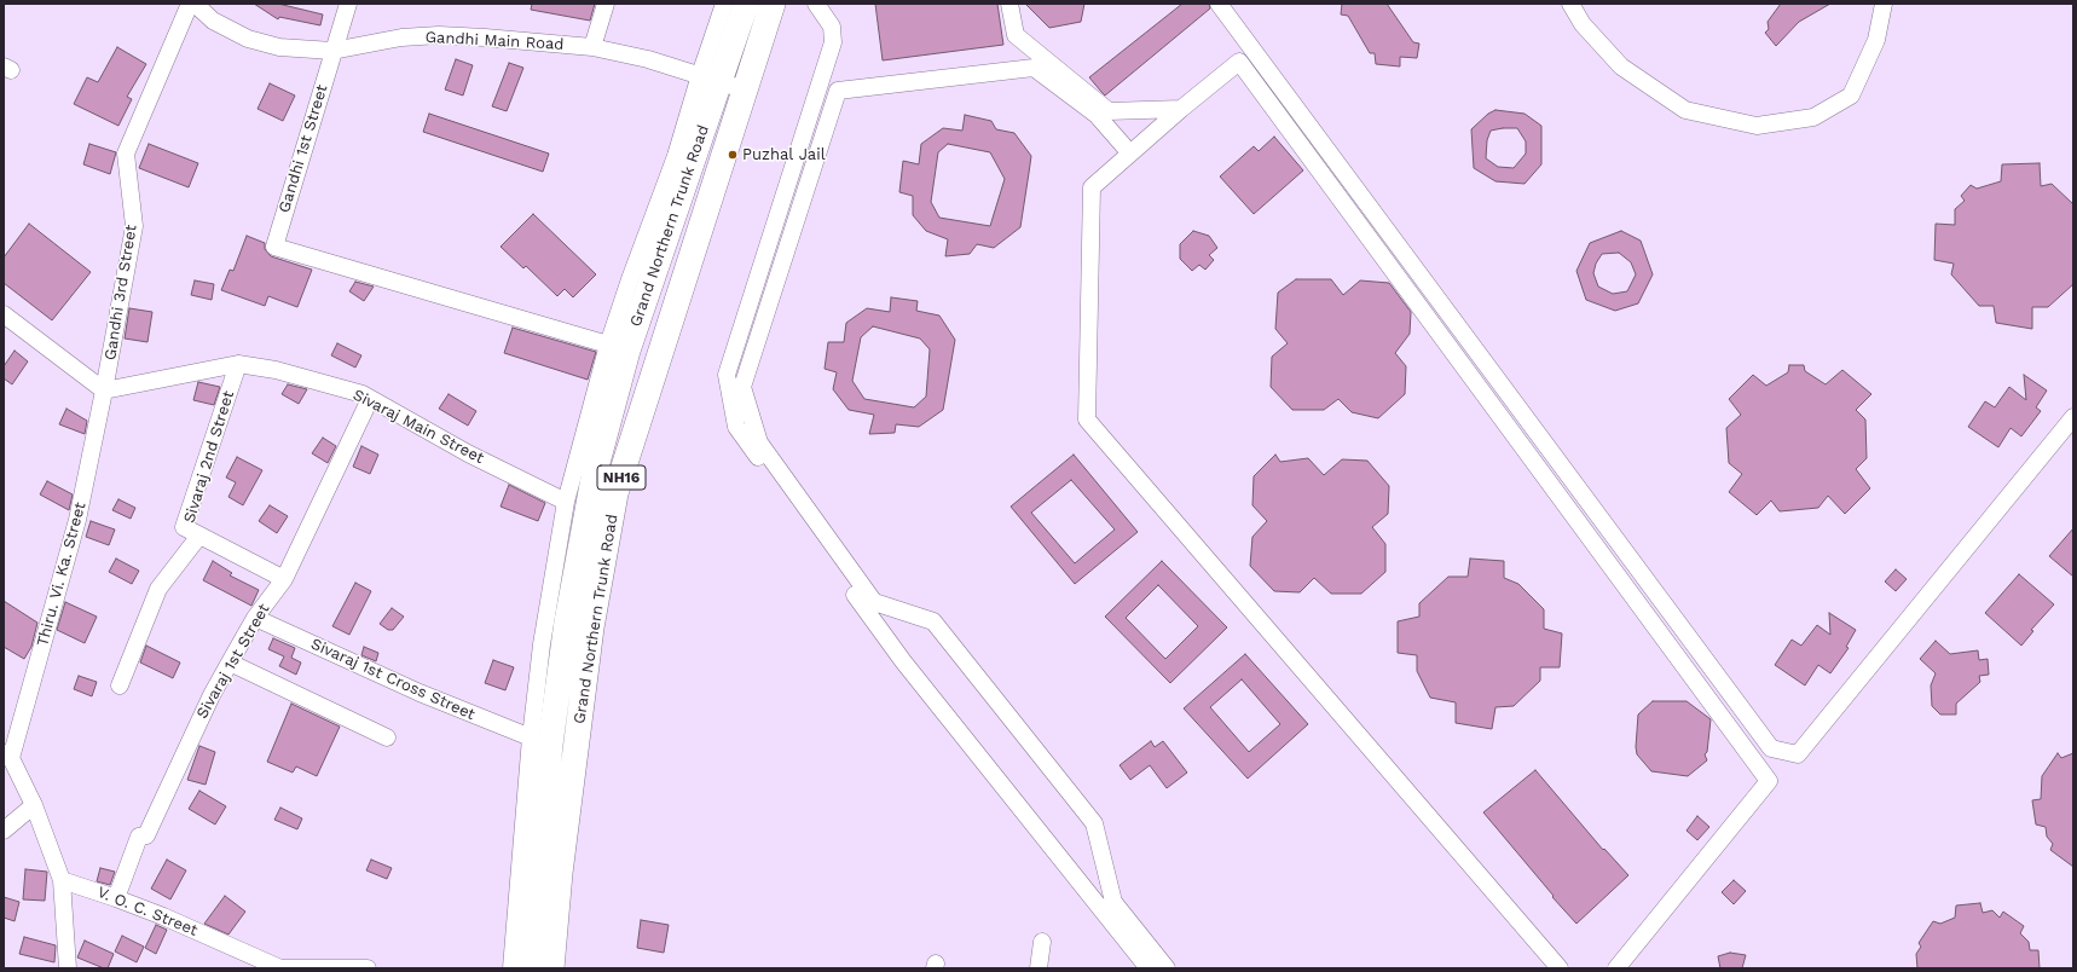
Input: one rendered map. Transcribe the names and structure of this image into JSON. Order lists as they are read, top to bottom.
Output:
{
  "streets": {
    "highway": ["Grand Northern Trunk Road", "NH16"],
    "street": [
      "Gandhi Main Road",
      "Gandhi 1st Street",
      "Gandhi 3rd Street",
      "Sivaraj Main Street",
      "Sivaraj 2nd Street",
      "Thiru. Vi. Ka. Street",
      "Sivaraj 1st Street",
      "Sivaraj 1st Cross Street",
      "V. O. C. Street"
    ]
  },
  "crossings": [
    ["Gandhi Main Road", "Gandhi 1st Street"],
    ["Gandhi Main Road", "Grand Northern Trunk Road"],
    ["Gandhi 3rd Street", "Sivaraj Main Street"],
    ["Gandhi 3rd Street", "Thiru. Vi. Ka. Street"],
    ["Sivaraj Main Street", "Sivaraj 2nd Street"],
    ["Sivaraj Main Street", "Thiru. Vi. Ka. Street"],
    ["Sivaraj Main Street", "Sivaraj 1st Street"],
    ["Sivaraj 2nd Street", "Sivaraj 1st Street"],
    ["Sivaraj 1st Street", "Sivaraj 1st Cross Street"],
    ["Sivaraj 1st Street", "V. O. C. Street"]
  ],
  "places": ["Puzhal Jail"]
}
